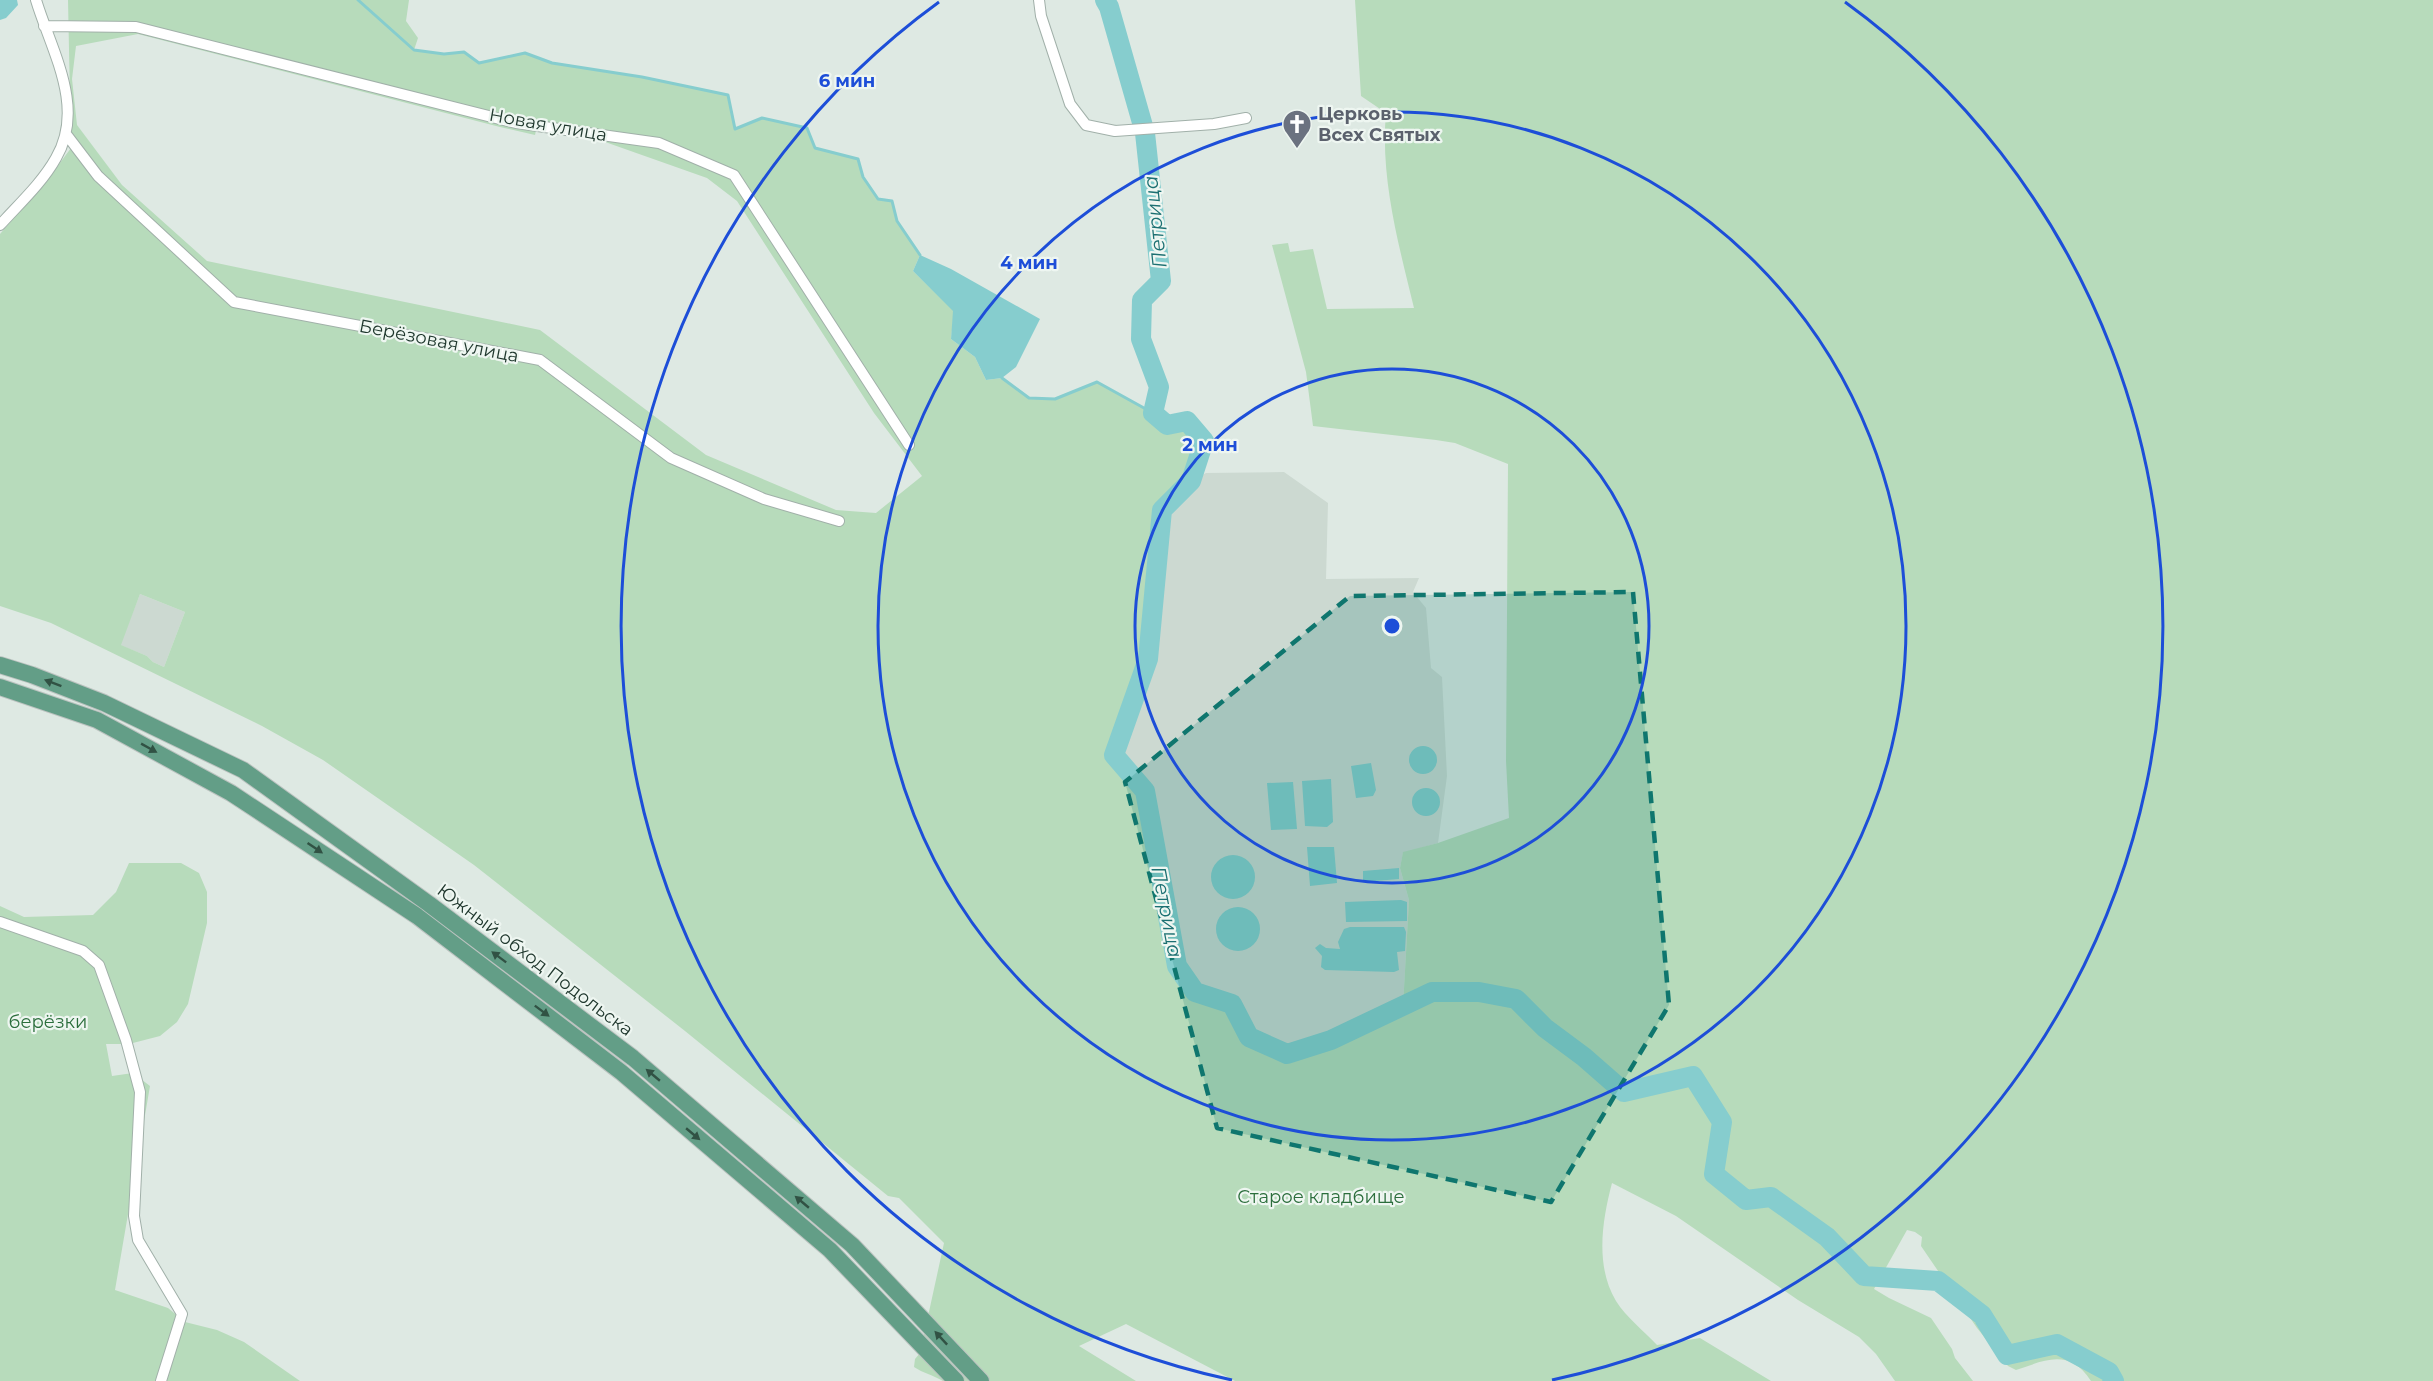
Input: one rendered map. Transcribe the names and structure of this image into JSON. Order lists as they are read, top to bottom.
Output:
{
  "streets": {
    "main road": ["Южный обход Подольска"],
    "street": ["Новая улица", "Берёзовая улица"]
  },
  "water": ["Петрица"],
  "parks": ["берёзки", "Старое кладбище"],
  "places": {
    "church": ["Церковь Всех Святых"]
  },
  "rings": ["6 мин", "4 мин", "2 мин"]
}
